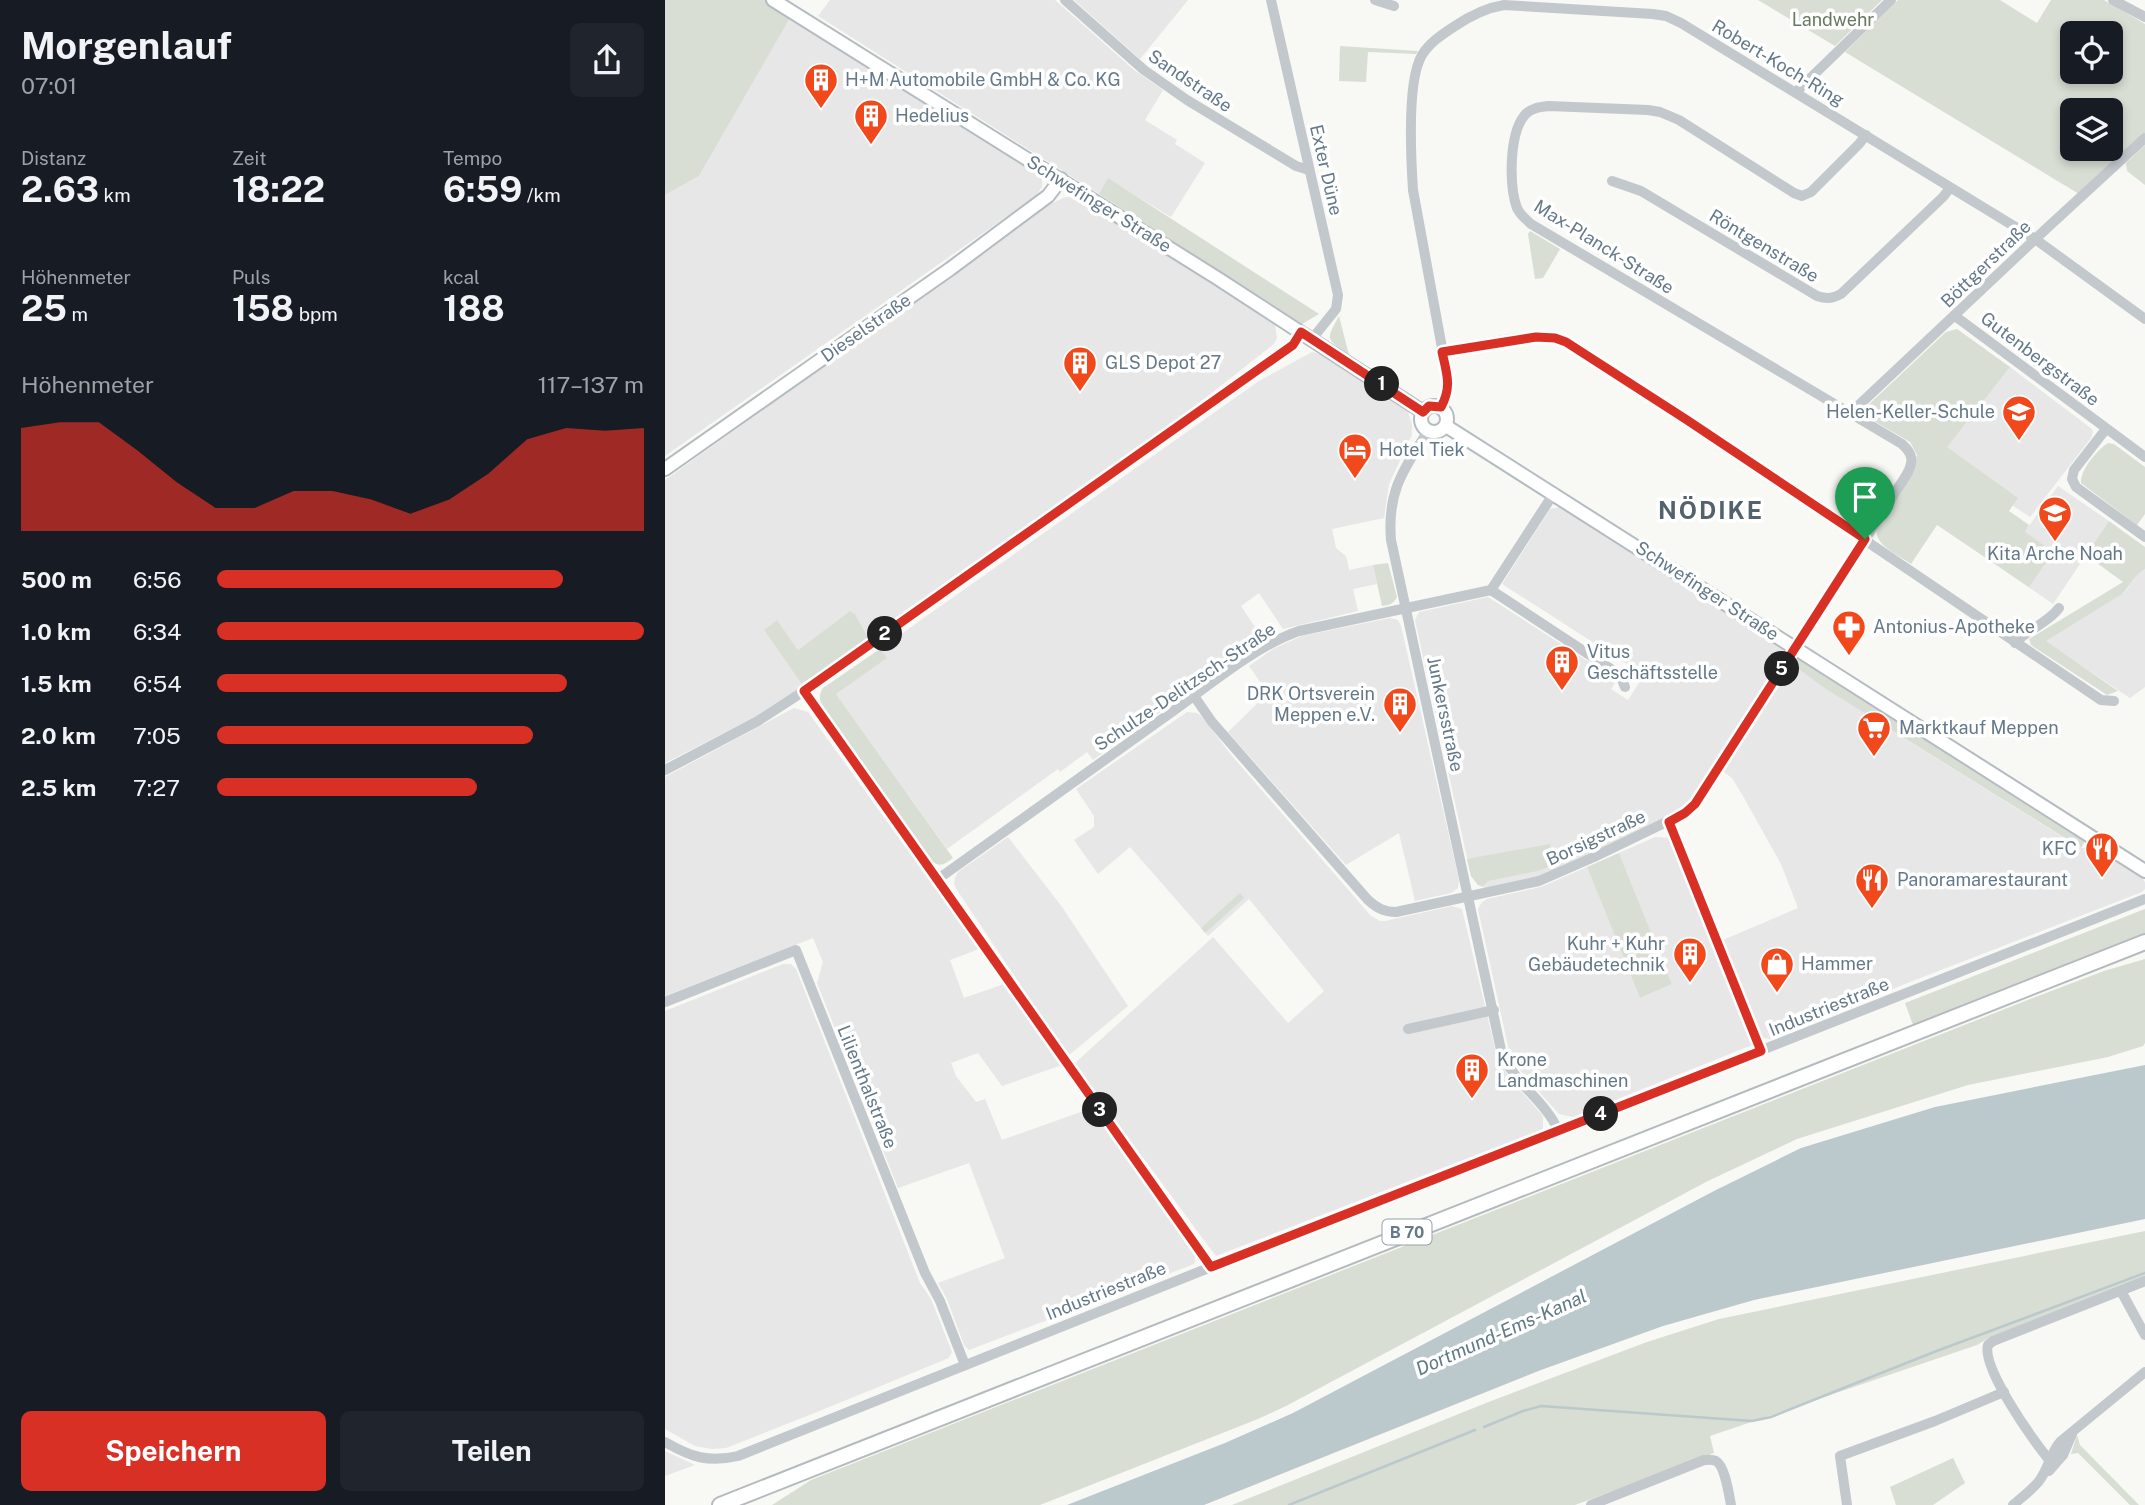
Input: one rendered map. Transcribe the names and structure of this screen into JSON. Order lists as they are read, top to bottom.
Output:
{
  "streets": {
    "main road": ["B 70"],
    "street": [
      "Robert-Koch-Ring",
      "Sandstraße",
      "Exter Düne",
      "Schwefinger Straße",
      "Röntgenstraße",
      "Max-Planck-Straße",
      "Böttgerstraße",
      "Dieselstraße",
      "Gutenbergstraße",
      "Schulze-Delitzsch-Straße",
      "Junkersstraße",
      "Borsigstraße",
      "Industriestraße",
      "Lilienthalstraße"
    ]
  },
  "crossings": [
    ["Robert-Koch-Ring", "Schwefinger Straße"],
    ["Robert-Koch-Ring", "Röntgenstraße"],
    ["Robert-Koch-Ring", "Max-Planck-Straße"],
    ["Robert-Koch-Ring", "Böttgerstraße"],
    ["Robert-Koch-Ring", "Junkersstraße"],
    ["Sandstraße", "Exter Düne"],
    ["Exter Düne", "Schwefinger Straße"],
    ["Schwefinger Straße", "Dieselstraße"],
    ["Schwefinger Straße", "Junkersstraße"],
    ["Schwefinger Straße", "Borsigstraße"],
    ["Max-Planck-Straße", "Böttgerstraße"],
    ["Max-Planck-Straße", "Borsigstraße"],
    ["Böttgerstraße", "Gutenbergstraße"],
    ["Schulze-Delitzsch-Straße", "Junkersstraße"],
    ["Schulze-Delitzsch-Straße", "Borsigstraße"],
    ["Junkersstraße", "Borsigstraße"],
    ["Junkersstraße", "Industriestraße"],
    ["Industriestraße", "Lilienthalstraße"]
  ],
  "districts": ["NÖDIKE"],
  "water": ["Dortmund-Ems-Kanal"],
  "parks": ["Landwehr"],
  "places": {
    "building": [
      "H+M Automobile GmbH & Co. KG",
      "Hedelius",
      "GLS Depot 27",
      "Vitus Geschäftsstelle",
      "DRK Ortsverein Meppen e.V.",
      "Kuhr + Kuhr Gebäudetechnik",
      "Krone Landmaschinen"
    ],
    "school or university": ["Helen-Keller-Schule", "Kita Arche Noah"],
    "hotel": ["Hotel Tiek"],
    "pharmacy": ["Antonius-Apotheke"],
    "supermarket": ["Marktkauf Meppen"],
    "restaurant": ["KFC", "Panoramarestaurant"],
    "shop": ["Hammer"]
  },
  "page": {
    "heading": ["Morgenlauf", "07:01"],
    "stats": [
      ["Distanz", "2.63 km"],
      ["Zeit", "18:22"],
      ["Tempo", "6:59 /km"],
      ["Höhenmeter", "25 m"],
      ["Puls", "158 bpm"],
      ["kcal", "188"]
    ],
    "chart": ["Höhenmeter", "117–137 m"],
    "pins": [
      "1",
      "2",
      "5",
      "3",
      "4"
    ],
    "list": [
      {
        "name": "500 m",
        "note": "6:56"
      },
      {
        "name": "1.0 km",
        "note": "6:34"
      },
      {
        "name": "1.5 km",
        "note": "6:54"
      },
      {
        "name": "2.0 km",
        "note": "7:05"
      },
      {
        "name": "2.5 km",
        "note": "7:27"
      }
    ],
    "buttons": ["Speichern", "Teilen"]
  }
}
